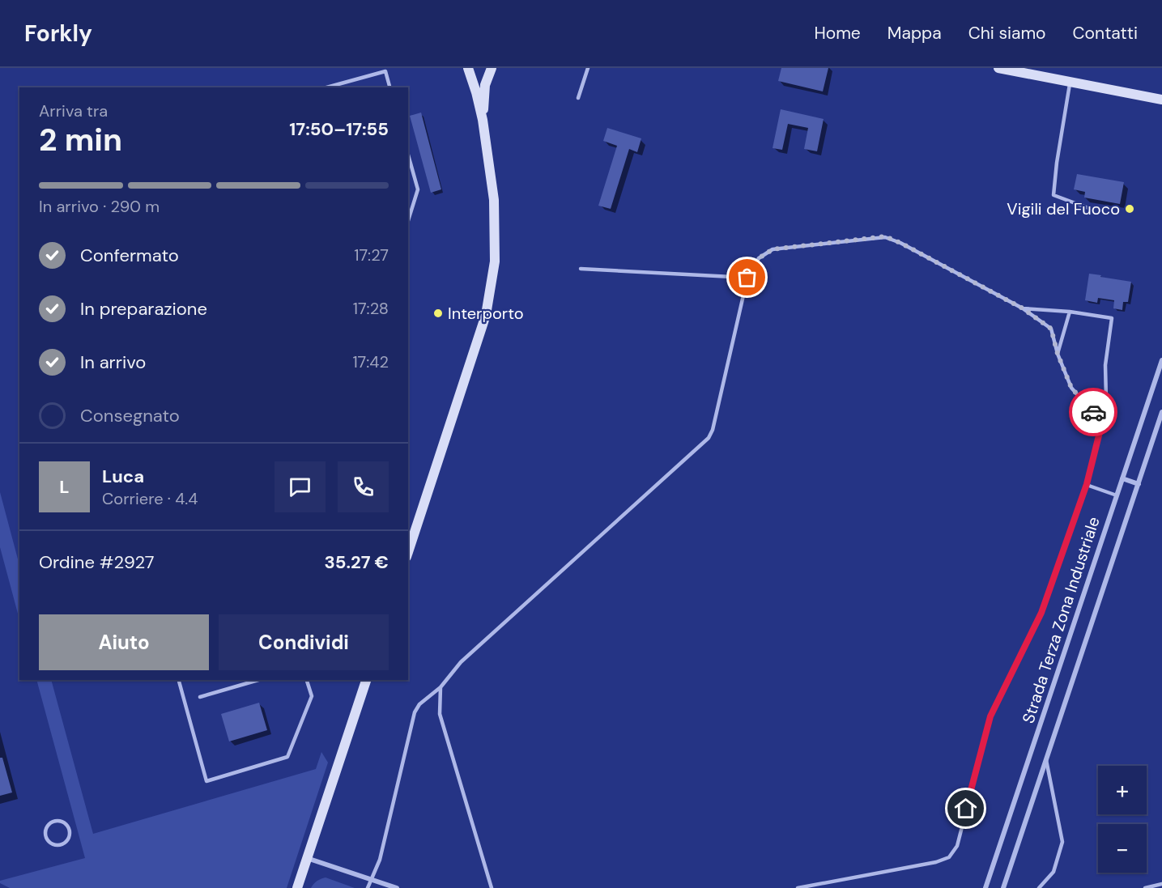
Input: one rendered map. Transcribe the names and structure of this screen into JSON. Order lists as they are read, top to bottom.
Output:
{
  "streets": {
    "street": ["Strada Terza Zona Industriale"]
  },
  "places": ["Vigili del Fuoco", "Interporto"],
  "page": {
    "header": "Forkly",
    "nav": [
      "Home",
      "Mappa",
      "Chi siamo",
      "Contatti"
    ],
    "heading": ["2 min", "Arriva tra", "17:50–17:55"],
    "panel": [
      "Luca",
      "Corriere · 4.4",
      "Ordine #2927",
      "35.27 €"
    ],
    "bar": "In arrivo · 290 m",
    "list": [
      ["Confermato", "17:27"],
      ["In preparazione", "17:28"],
      ["In arrivo", "17:42"],
      "Consegnato"
    ],
    "round": "L",
    "buttons": ["Aiuto", "Condividi"],
    "map_buttons": ["+", "−"]
  }
}
